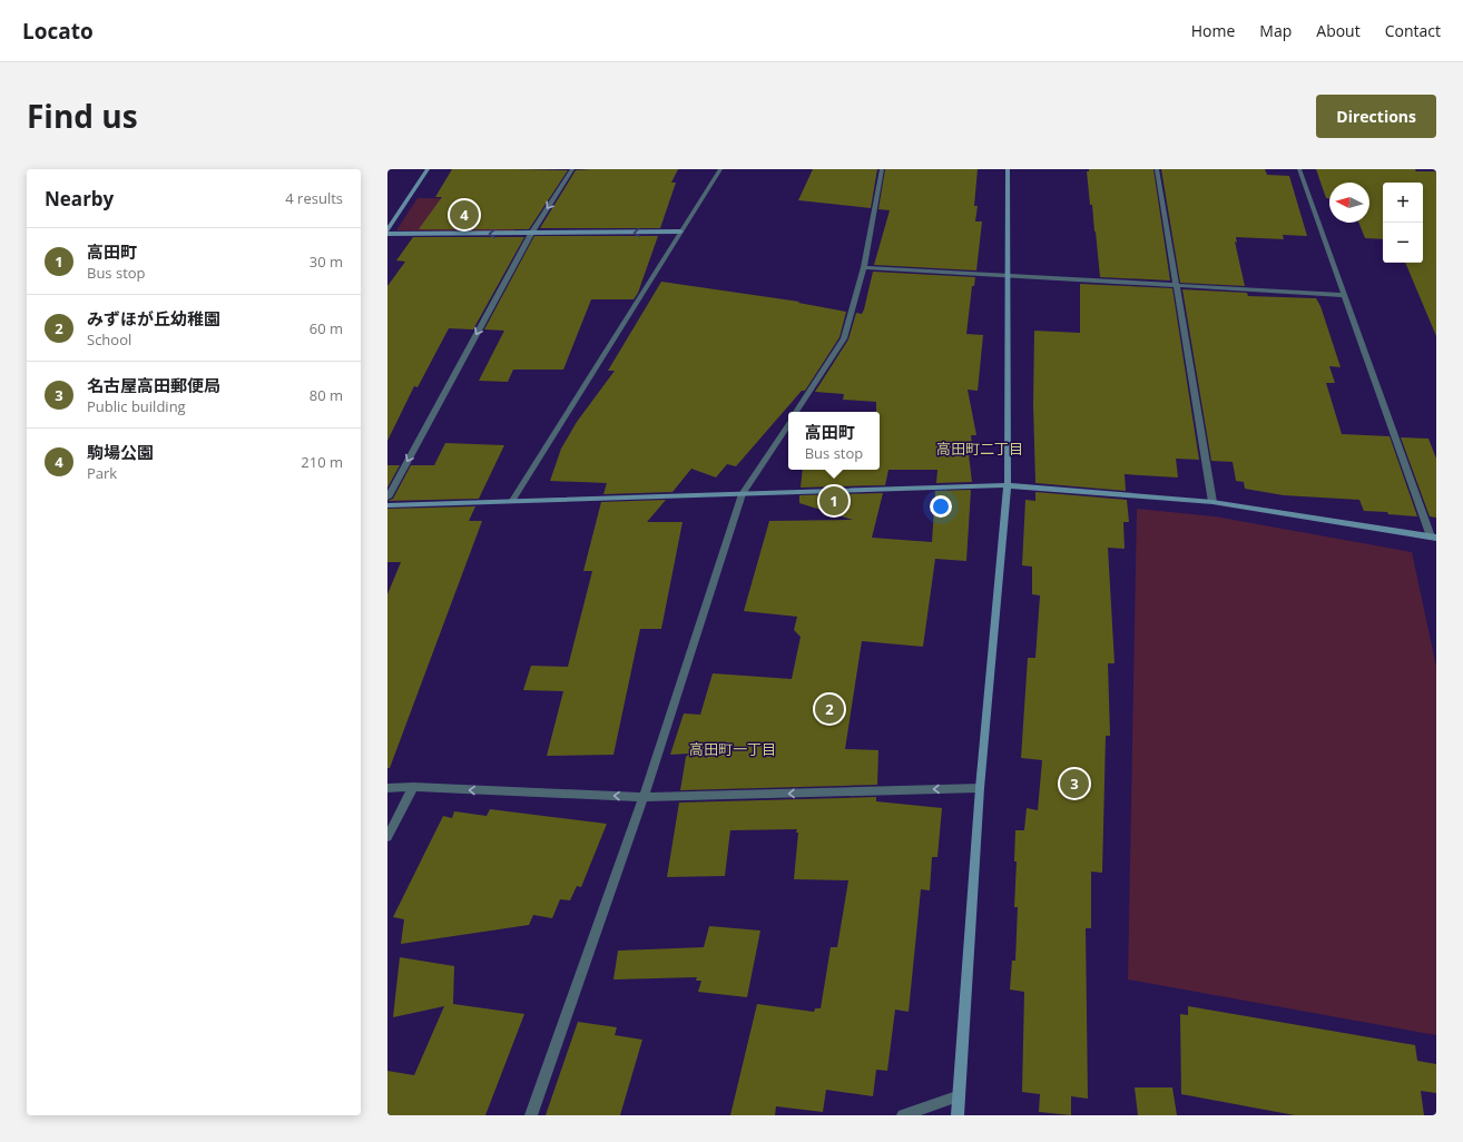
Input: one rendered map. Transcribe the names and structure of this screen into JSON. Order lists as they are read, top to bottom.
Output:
{
  "districts": ["高田町二丁目", "高田町一丁目"],
  "north": "left",
  "page": {
    "header": "Locato",
    "nav": [
      "Home",
      "Map",
      "About",
      "Contact"
    ],
    "title": "Find us",
    "buttons": "Directions",
    "heading": ["Nearby", "4 results"],
    "map_buttons": ["+", "−"],
    "pins": [
      "4",
      "1",
      "2",
      "3"
    ],
    "list": [
      {
        "mark": "1",
        "name": "高田町",
        "note": "Bus stop",
        "value": "30 m"
      },
      {
        "mark": "2",
        "name": "みずほが丘幼稚園",
        "note": "School",
        "value": "60 m"
      },
      {
        "mark": "3",
        "name": "名古屋高田郵便局",
        "note": "Public building",
        "value": "80 m"
      },
      {
        "mark": "4",
        "name": "駒場公園",
        "note": "Park",
        "value": "210 m"
      }
    ],
    "popup": ["高田町", "Bus stop"]
  }
}
